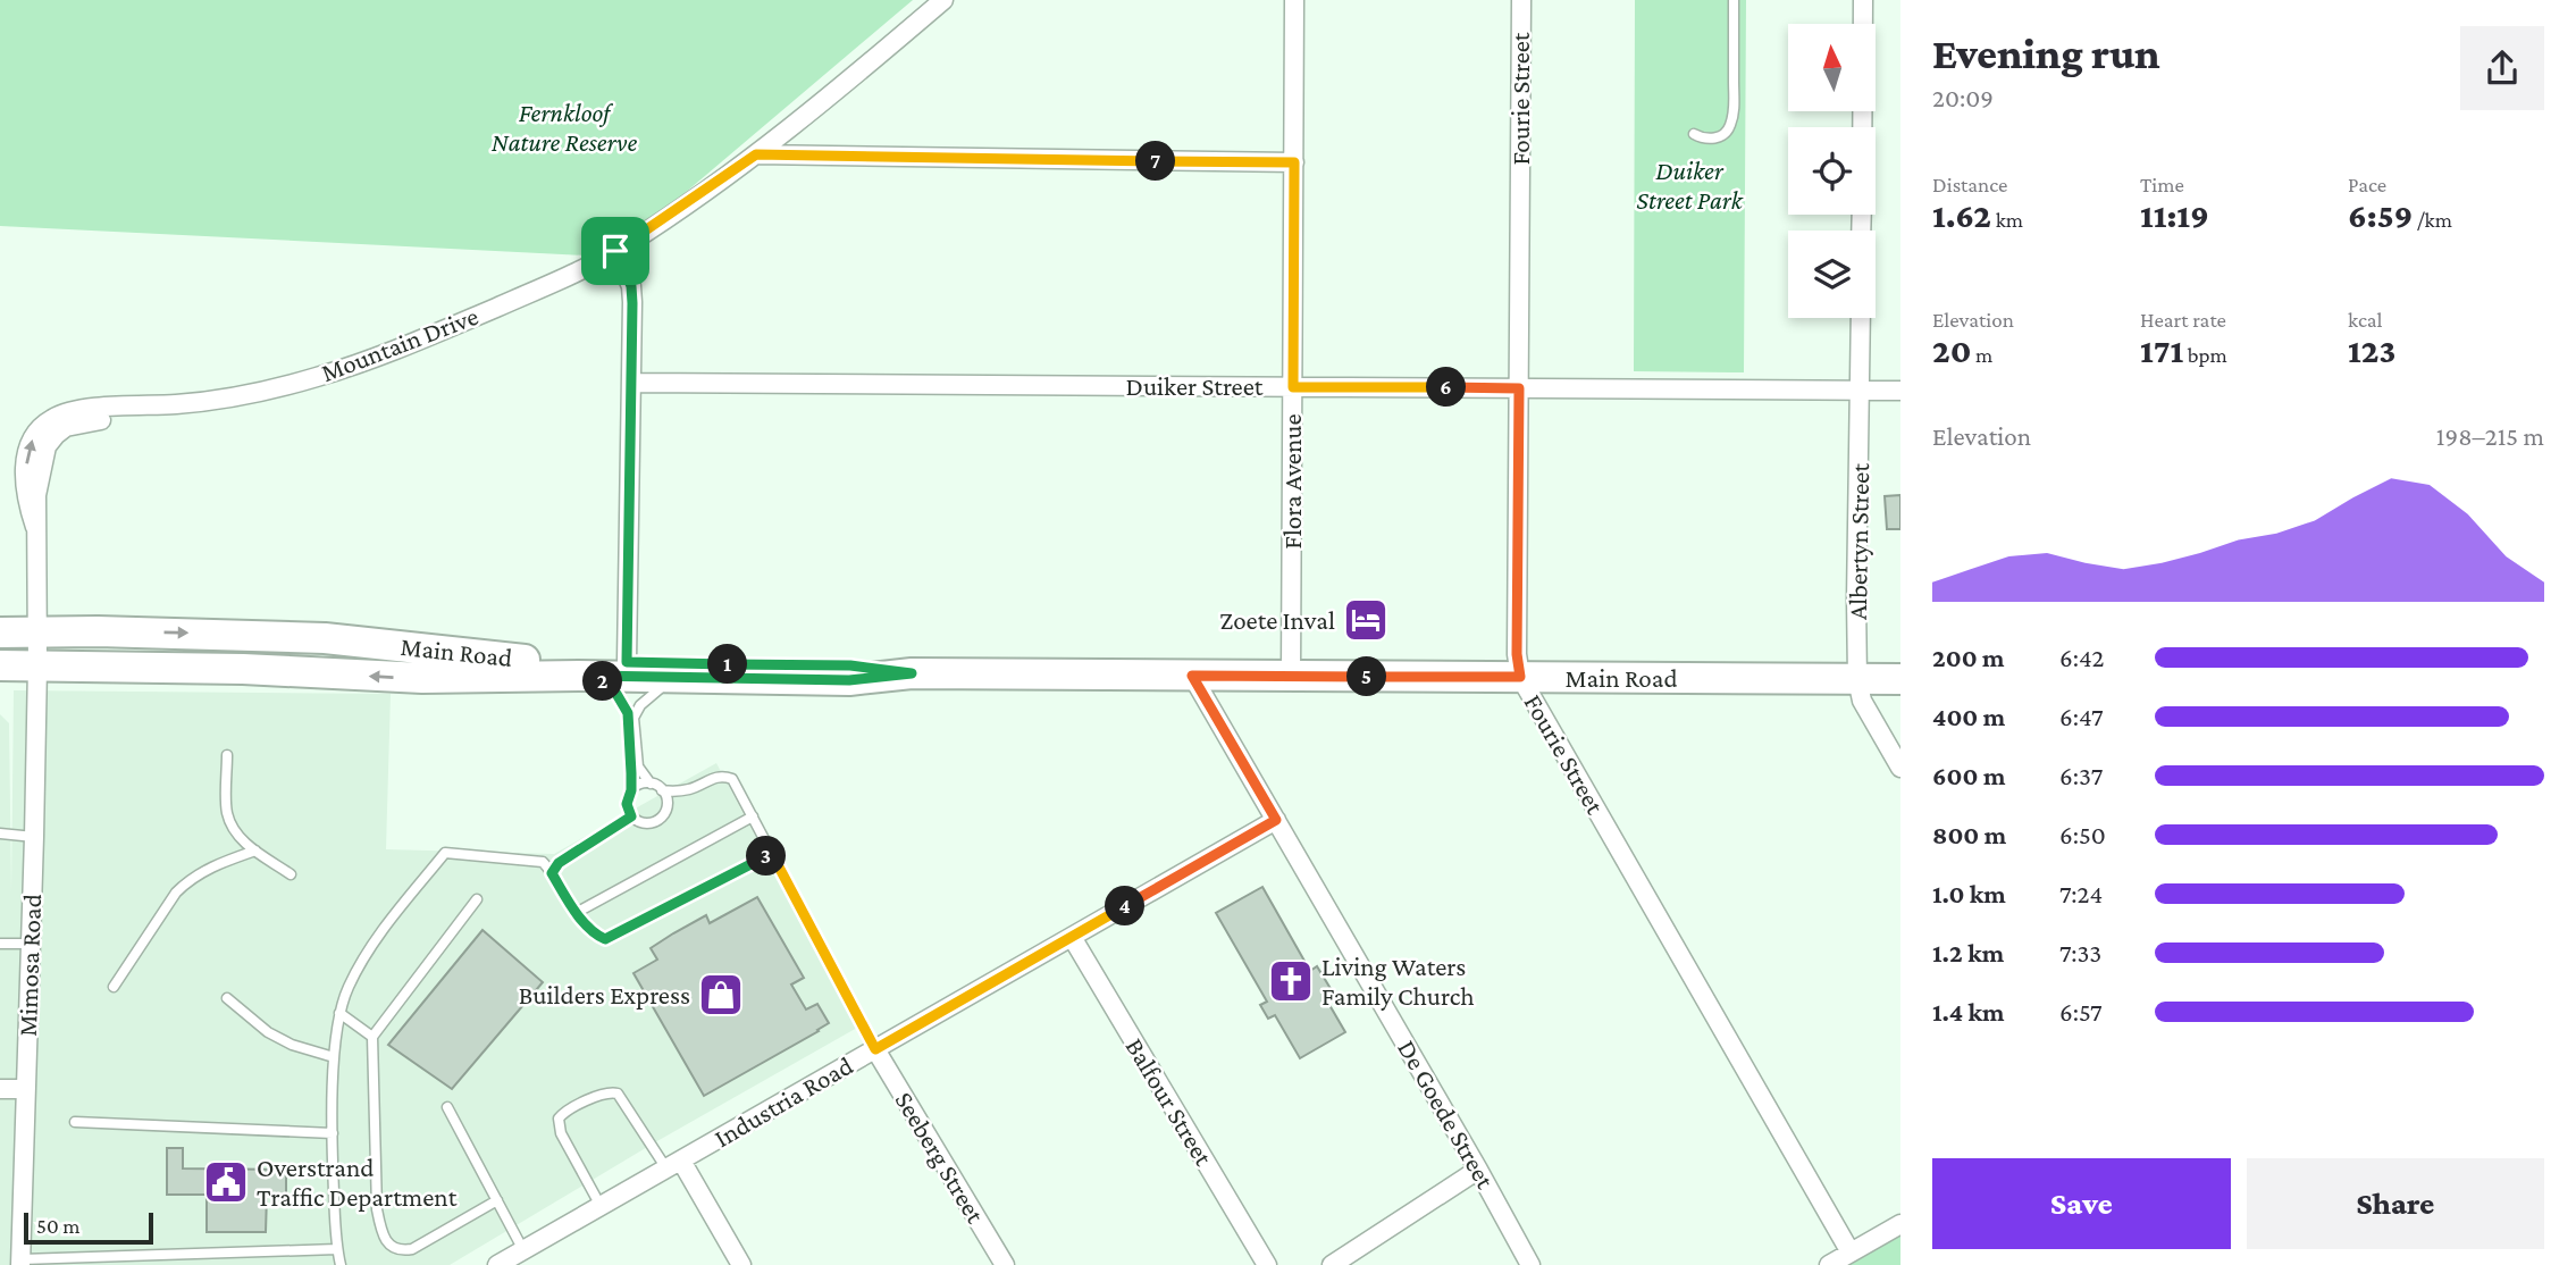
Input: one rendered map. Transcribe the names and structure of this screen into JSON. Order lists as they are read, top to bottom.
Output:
{
  "streets": {
    "main road": ["Main Road"],
    "street": [
      "Fourie Street",
      "Mountain Drive",
      "Duiker Street",
      "Flora Avenue",
      "Albertyn Street",
      "Mimosa Road",
      "Industria Road",
      "Balfour Street",
      "De Goede Street",
      "Seeberg Street"
    ]
  },
  "crossings": [
    ["Fourie Street", "Duiker Street"],
    ["Fourie Street", "Main Road"],
    ["Mountain Drive", "Main Road"],
    ["Mountain Drive", "Mimosa Road"],
    ["Duiker Street", "Flora Avenue"],
    ["Duiker Street", "Albertyn Street"],
    ["Flora Avenue", "Main Road"],
    ["Albertyn Street", "Main Road"],
    ["Main Road", "Mimosa Road"],
    ["Main Road", "De Goede Street"],
    ["Industria Road", "Balfour Street"],
    ["Industria Road", "De Goede Street"],
    ["Industria Road", "Seeberg Street"]
  ],
  "parks": ["Fernkloof Nature Reserve", "Duiker Street Park"],
  "places": {
    "hotel": ["Zoete Inval"],
    "church": ["Living Waters Family Church"],
    "shop": ["Builders Express"],
    "public building": ["Overstrand Traffic Department"]
  },
  "scale_bar": "50 m",
  "north": "top",
  "page": {
    "heading": ["Evening run", "20:09"],
    "stats": [
      ["Distance", "1.62 km"],
      ["Time", "11:19"],
      ["Pace", "6:59 /km"],
      ["Elevation", "20 m"],
      ["Heart rate", "171 bpm"],
      ["kcal", "123"]
    ],
    "pins": [
      "7",
      "6",
      "1",
      "5",
      "2",
      "3",
      "4"
    ],
    "chart": ["Elevation", "198–215 m"],
    "list": [
      {
        "name": "200 m",
        "note": "6:42"
      },
      {
        "name": "400 m",
        "note": "6:47"
      },
      {
        "name": "600 m",
        "note": "6:37"
      },
      {
        "name": "800 m",
        "note": "6:50"
      },
      {
        "name": "1.0 km",
        "note": "7:24"
      },
      {
        "name": "1.2 km",
        "note": "7:33"
      },
      {
        "name": "1.4 km",
        "note": "6:57"
      }
    ],
    "buttons": ["Save", "Share"],
    "scale": "50 m"
  }
}
